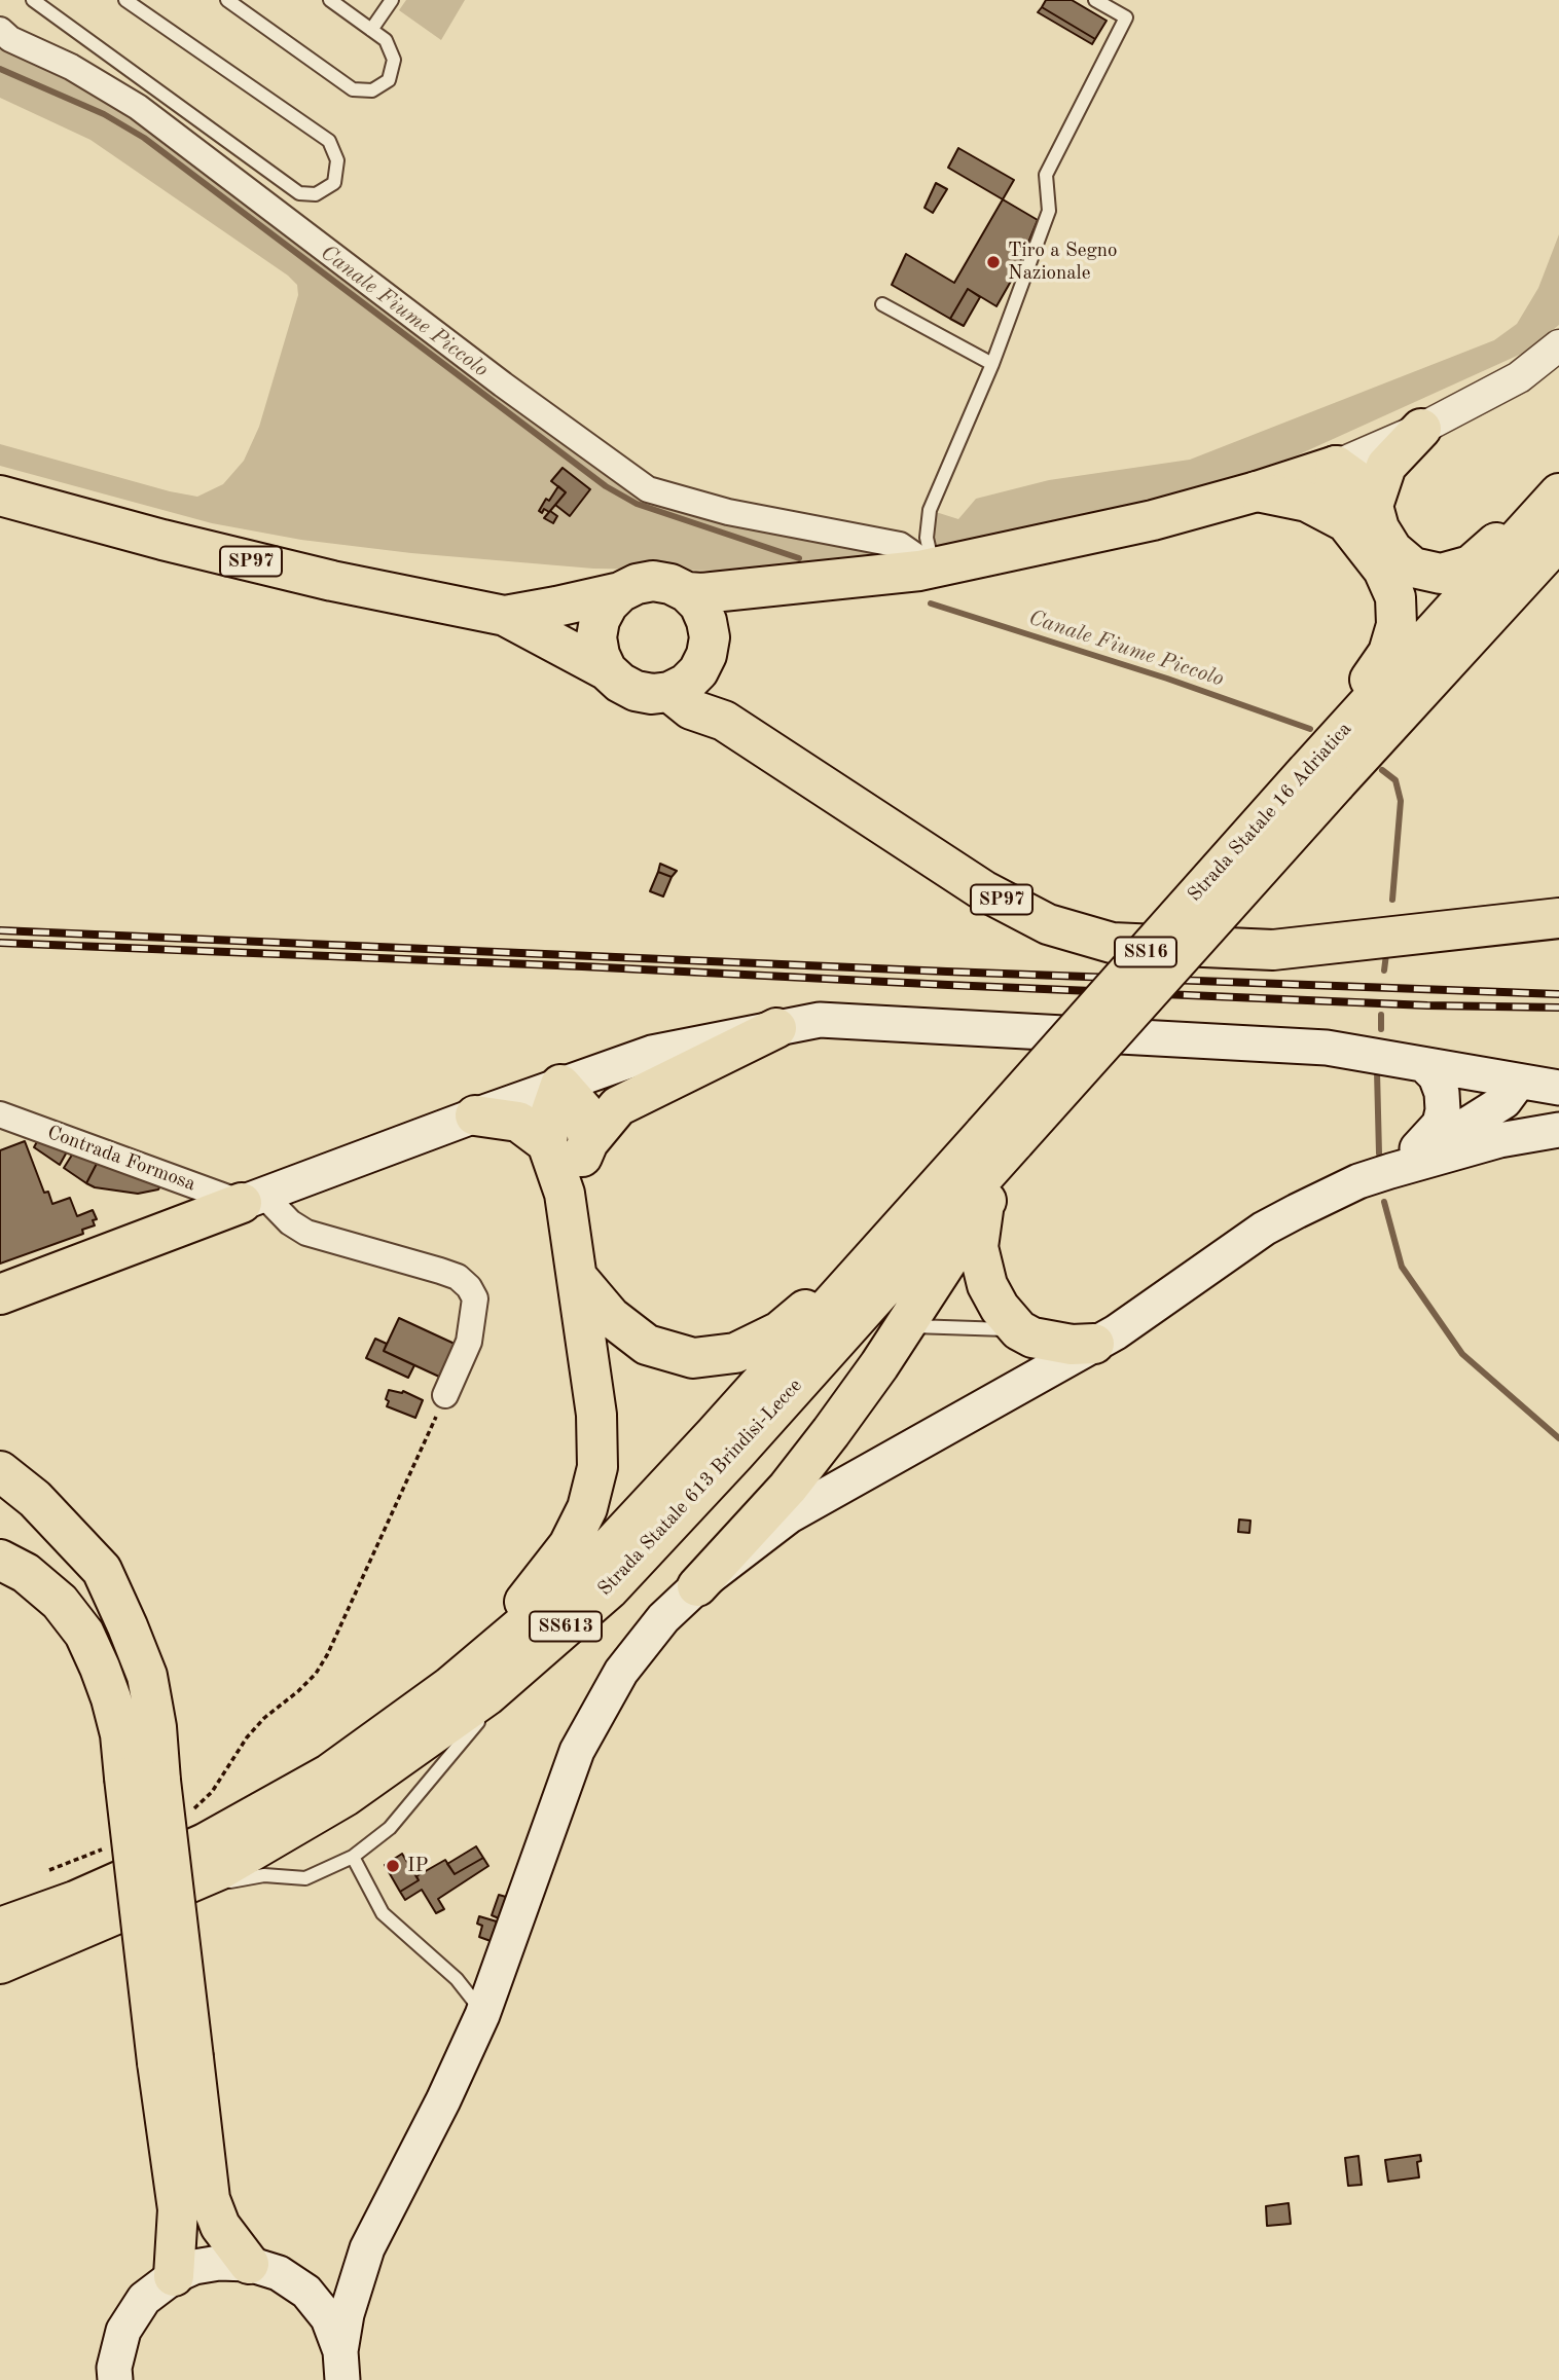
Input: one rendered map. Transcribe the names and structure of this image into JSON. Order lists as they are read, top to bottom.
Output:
{
  "streets": {
    "main road": [
      "SP97",
      "Strada Statale 16 Adriatica",
      "SS16",
      "Strada Statale 613 Brindisi-Lecce",
      "SS613"
    ],
    "street": ["Contrada Formosa"]
  },
  "crossings": [
    ["Strada Statale 16 Adriatica", "SS16"],
    ["Strada Statale 16 Adriatica", "Strada Statale 613 Brindisi-Lecce"]
  ],
  "water": ["Canale Fiume Piccolo"],
  "places": ["Tiro a Segno Nazionale", "IP"]
}
